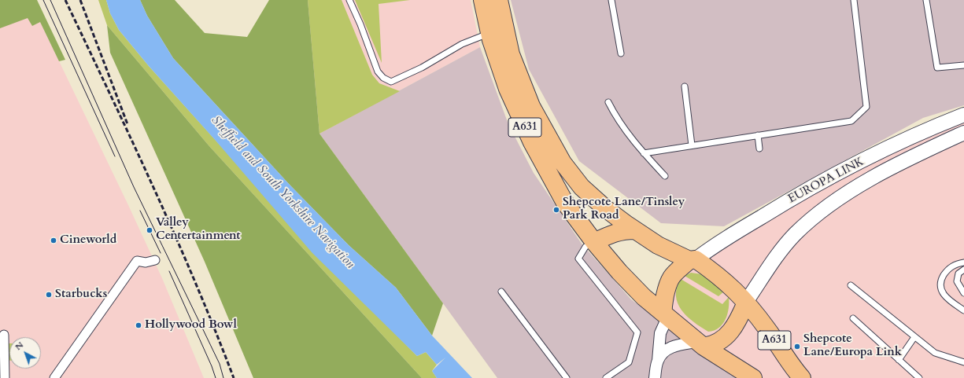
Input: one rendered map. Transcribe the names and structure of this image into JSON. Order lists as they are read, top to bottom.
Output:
{
  "streets": {
    "highway": ["A631"],
    "street": ["EUROPA LINK"]
  },
  "crossings": [
    ["A631", "EUROPA LINK"]
  ],
  "water": ["Sheffield and South Yorkshire Navigation"],
  "places": [
    "Shepcote Lane/Tinsley Park Road",
    "Valley Centertainment",
    "Cineworld",
    "Starbucks",
    "Hollywood Bowl",
    "Shepcote Lane/Europa Link"
  ],
  "north": "top left"
}
